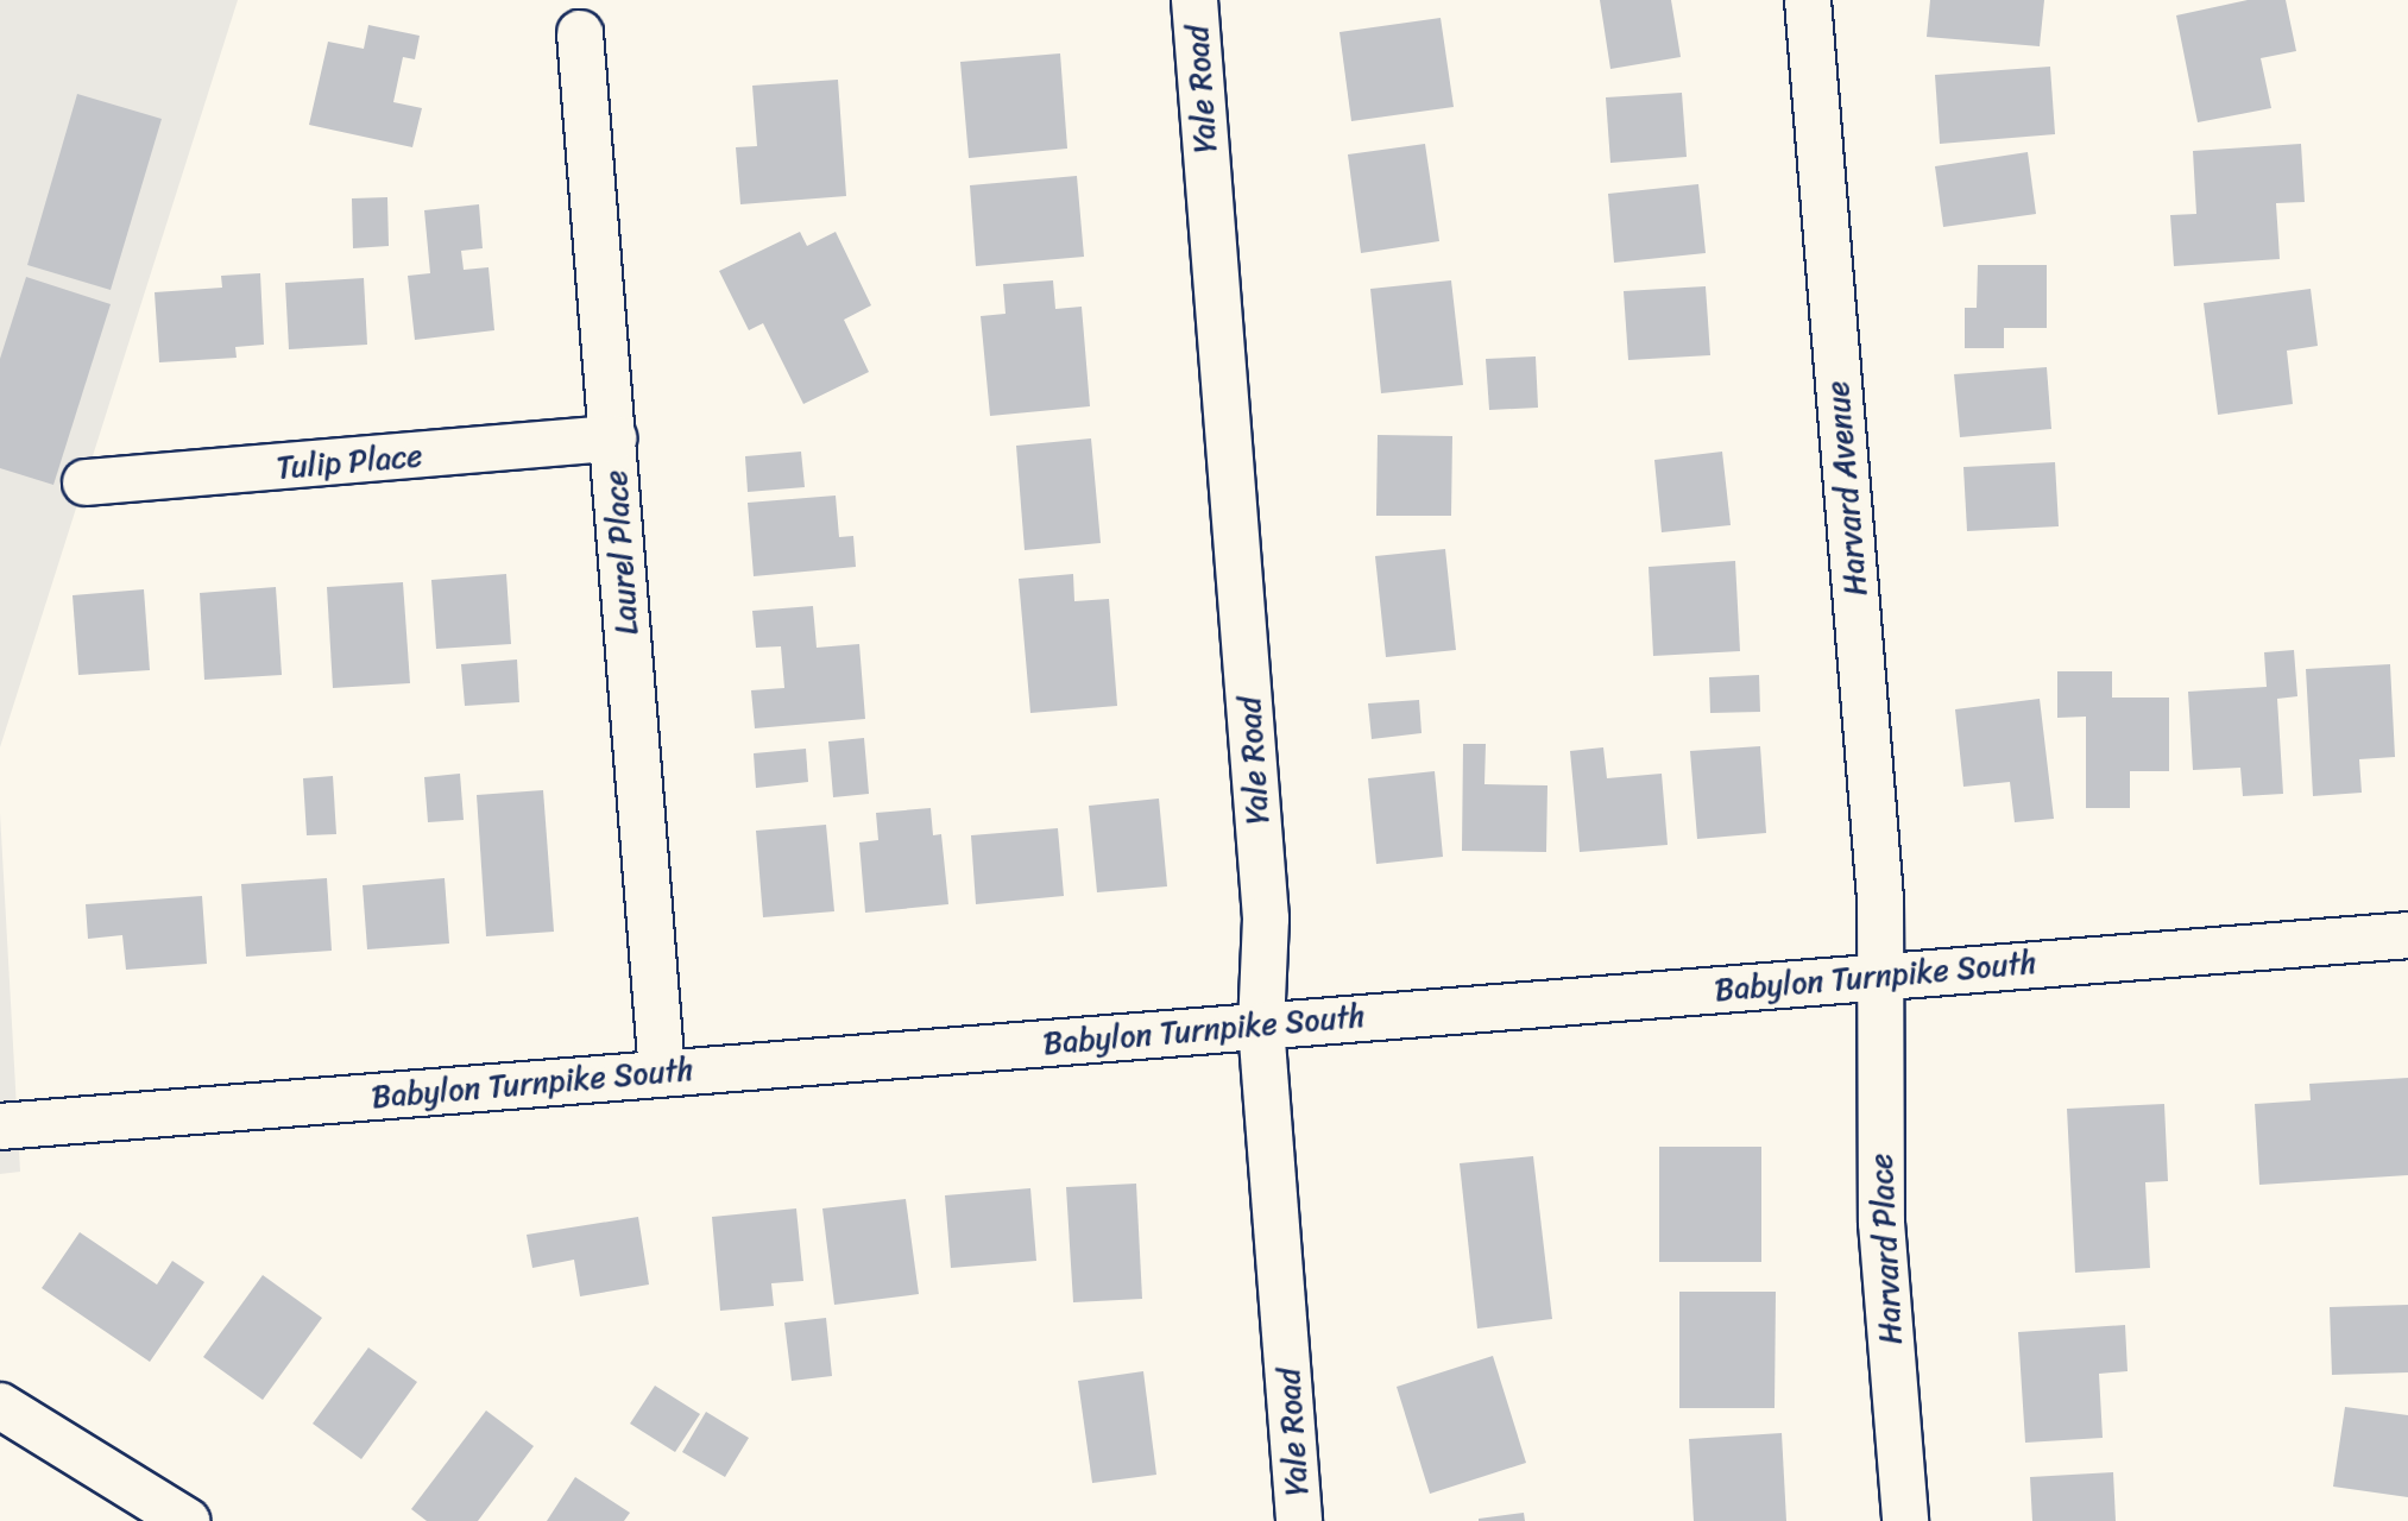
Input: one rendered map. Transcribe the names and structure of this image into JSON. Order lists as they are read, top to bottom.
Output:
{
  "streets": {
    "street": [
      "Yale Road",
      "Tulip Place",
      "Harvard Avenue",
      "Laurel Place",
      "Babylon Turnpike South",
      "Harvard Place"
    ]
  },
  "crossings": [
    ["Yale Road", "Babylon Turnpike South"],
    ["Tulip Place", "Laurel Place"],
    ["Harvard Avenue", "Babylon Turnpike South"],
    ["Harvard Avenue", "Harvard Place"],
    ["Laurel Place", "Babylon Turnpike South"],
    ["Babylon Turnpike South", "Harvard Place"]
  ]
}
